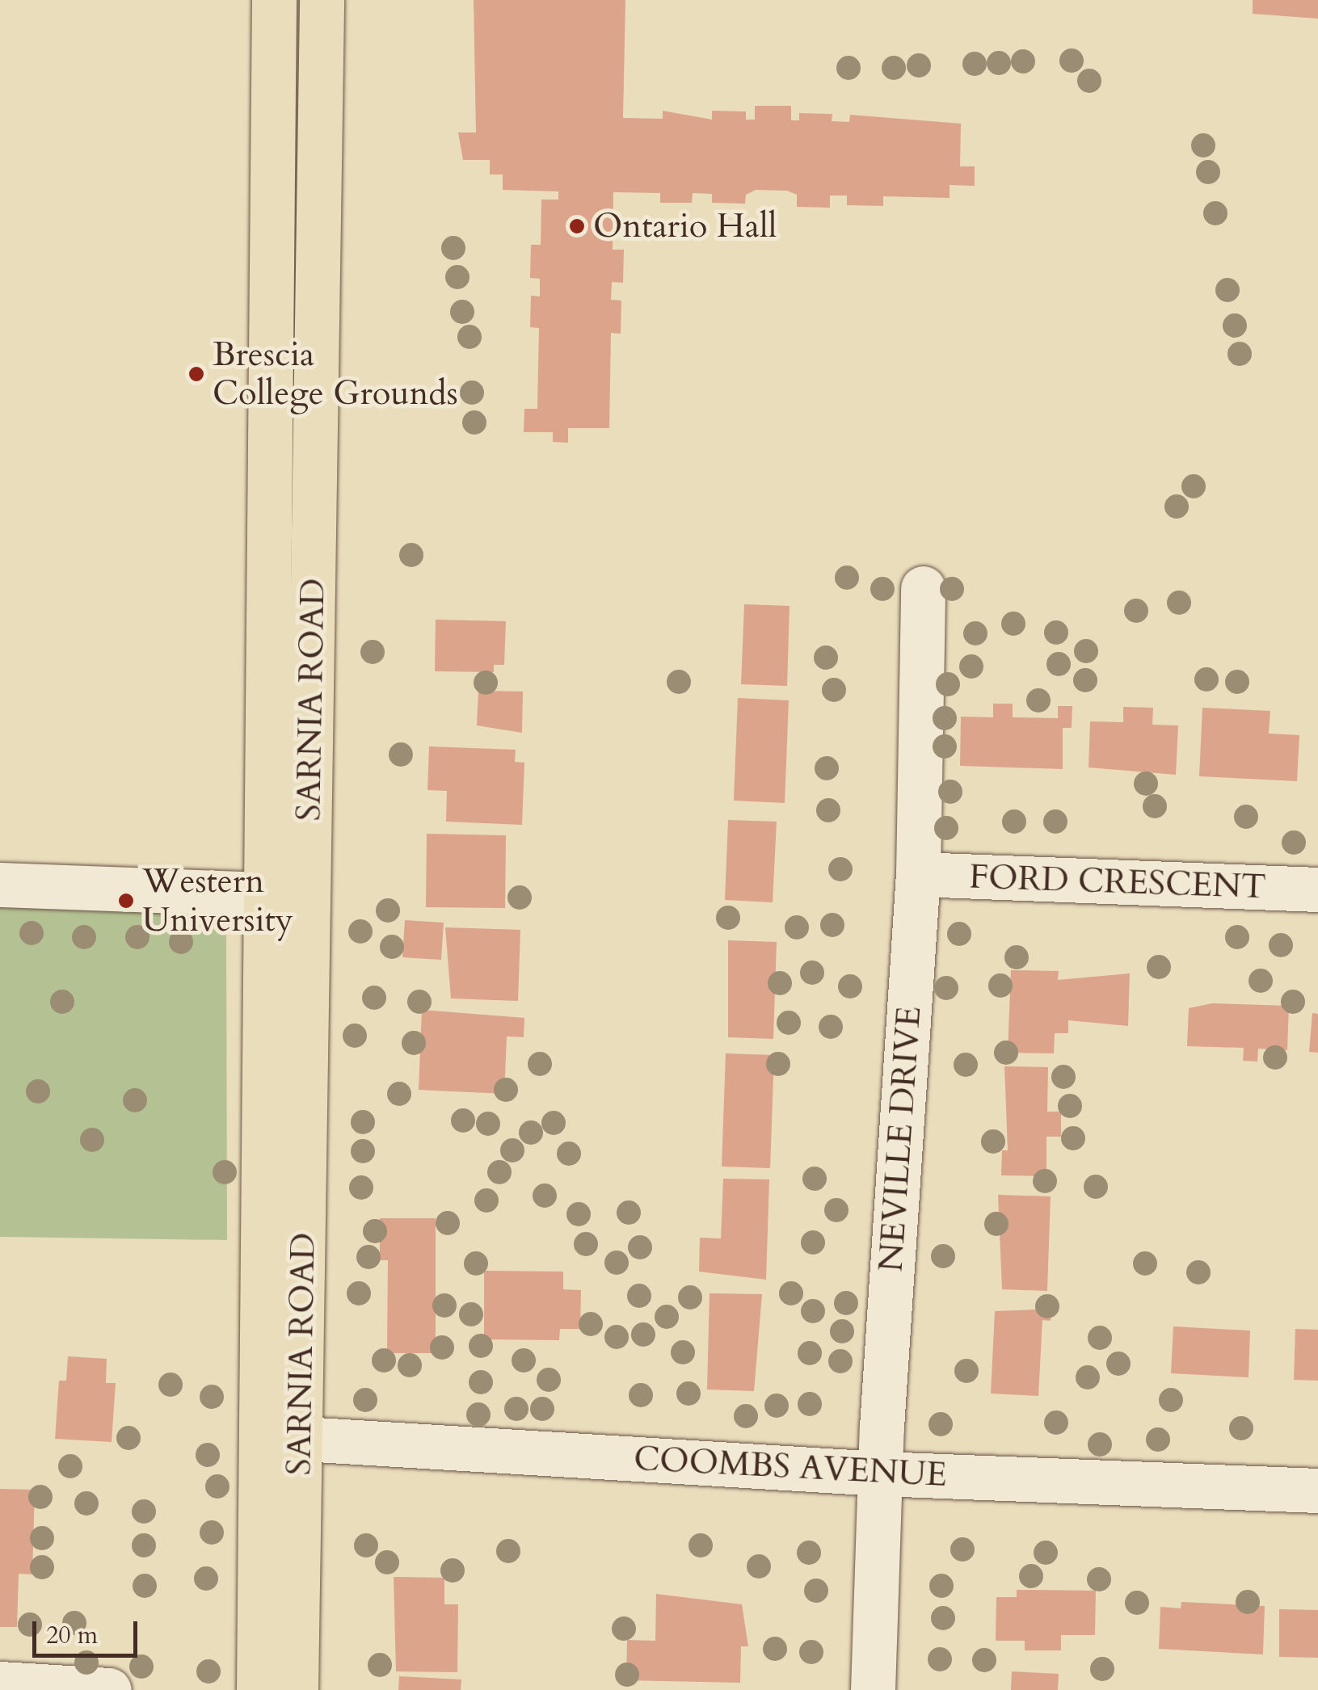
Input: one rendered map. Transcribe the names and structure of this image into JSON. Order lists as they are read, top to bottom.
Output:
{
  "streets": {
    "main road": ["SARNIA ROAD"],
    "street": ["FORD CRESCENT", "NEVILLE DRIVE", "COOMBS AVENUE"]
  },
  "crossings": [
    ["SARNIA ROAD", "COOMBS AVENUE"],
    ["FORD CRESCENT", "NEVILLE DRIVE"],
    ["NEVILLE DRIVE", "COOMBS AVENUE"]
  ],
  "places": ["Ontario Hall", "Brescia College Grounds", "Western University"],
  "scale_bar": "20 m"
}
